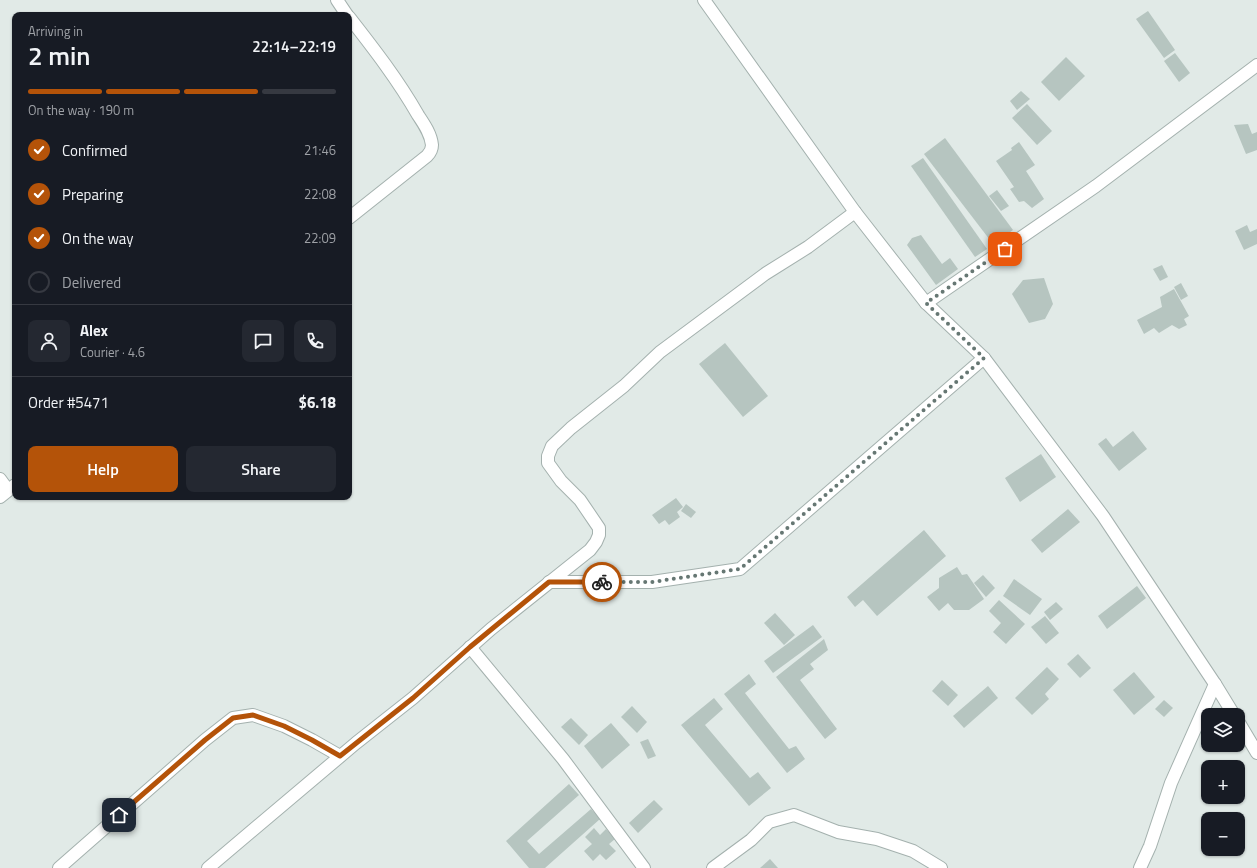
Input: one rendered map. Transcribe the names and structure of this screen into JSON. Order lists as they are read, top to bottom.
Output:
{
  "page": {
    "heading": ["2 min", "Arriving in", "22:14–22:19"],
    "panel": [
      "Alex",
      "Courier · 4.6",
      "Order #5471",
      "$6.18"
    ],
    "bar": "On the way · 190 m",
    "list": [
      ["Confirmed", "21:46"],
      ["Preparing", "22:08"],
      ["On the way", "22:09"],
      "Delivered"
    ],
    "buttons": ["Help", "Share"],
    "map_buttons": ["+", "−"]
  }
}
